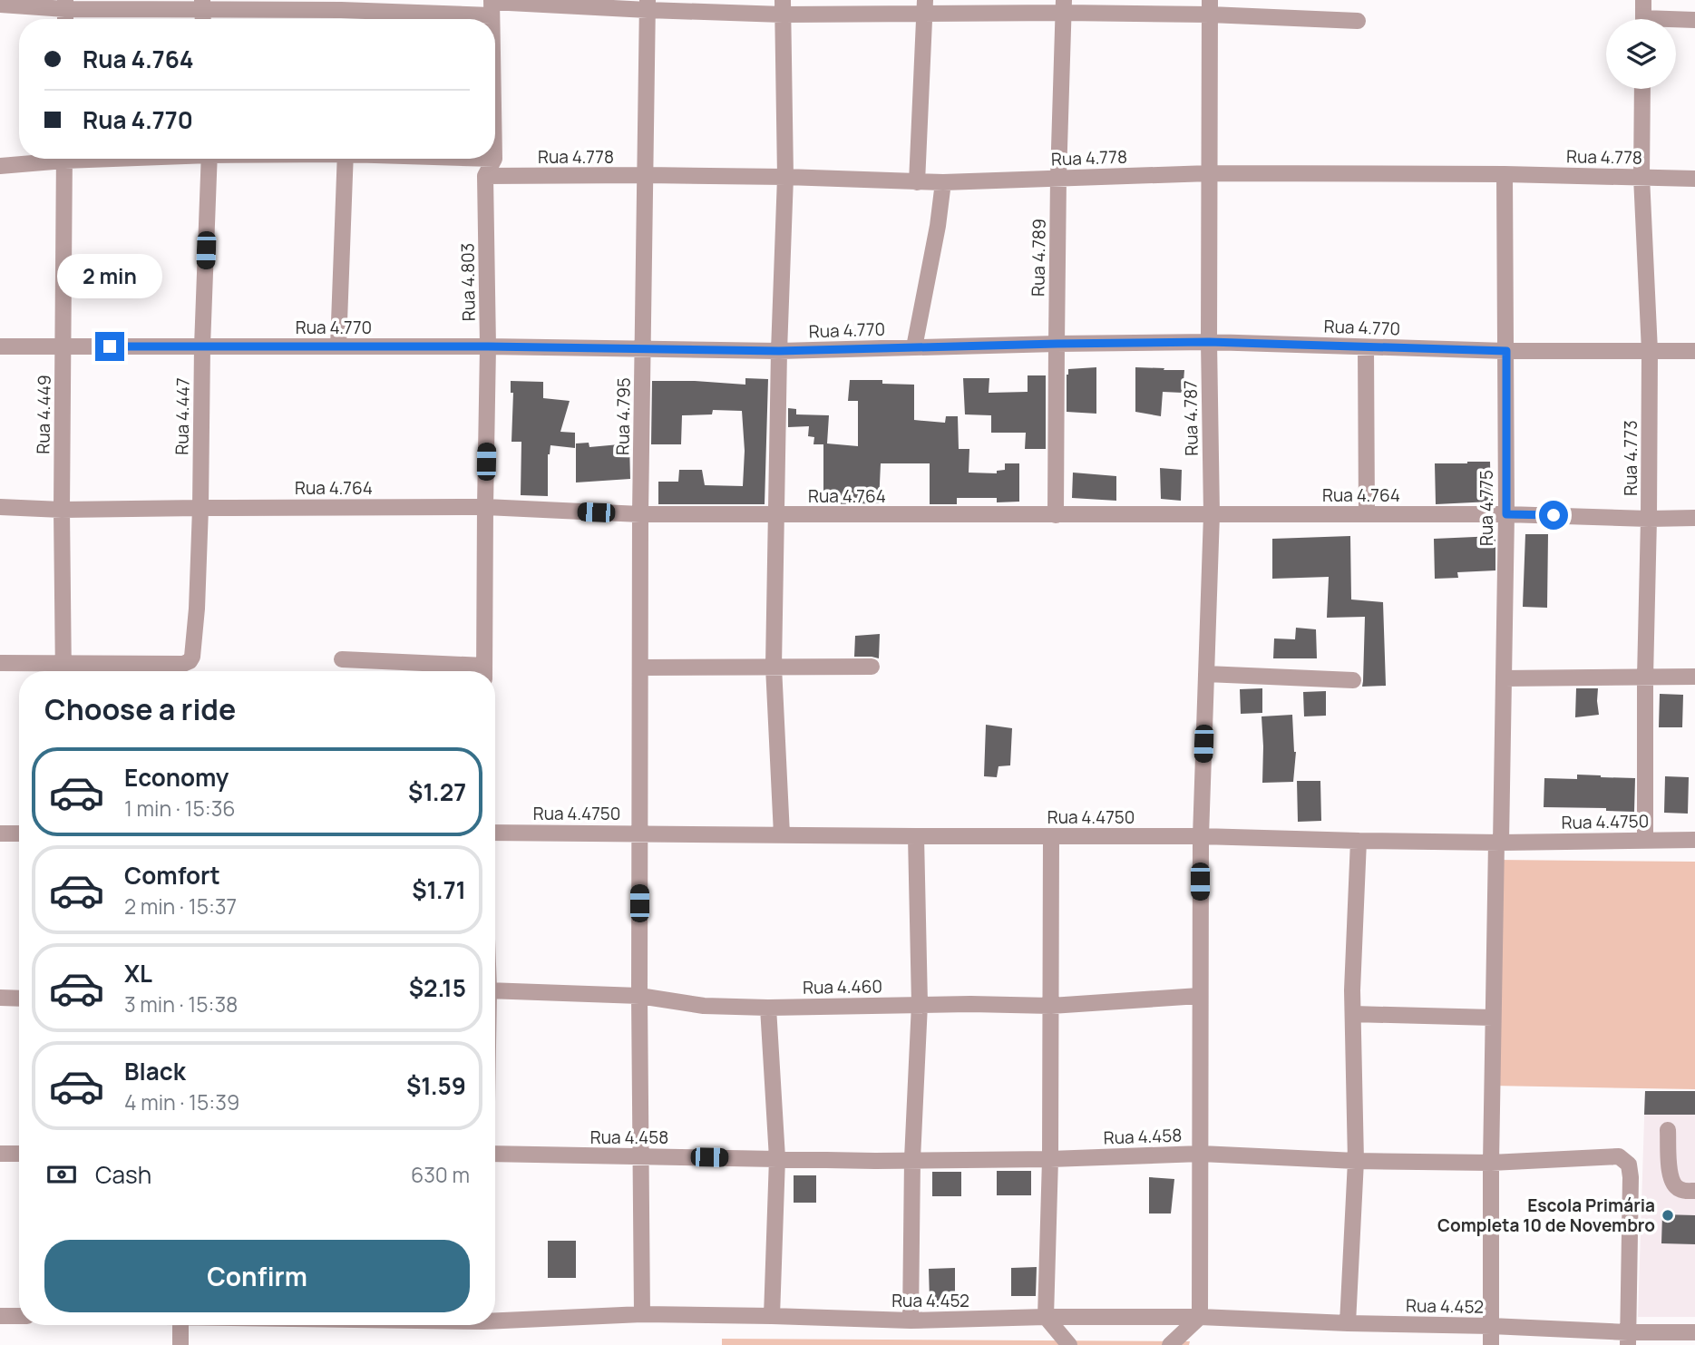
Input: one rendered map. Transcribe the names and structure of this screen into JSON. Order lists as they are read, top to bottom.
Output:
{
  "streets": {
    "street": [
      "Rua 4.778",
      "Rua 4.789",
      "Rua 4.803",
      "Rua 4.770",
      "Rua 4.449",
      "Rua 4.447",
      "Rua 4.795",
      "Rua 4.787",
      "Rua 4.773",
      "Rua 4.764",
      "Rua 4.775",
      "Rua 4.4750",
      "Rua 4.460",
      "Rua 4.458",
      "Rua 4.452"
    ]
  },
  "crossings": [
    ["Rua 4.778", "Rua 4.789"],
    ["Rua 4.778", "Rua 4.803"],
    ["Rua 4.778", "Rua 4.795"],
    ["Rua 4.778", "Rua 4.787"],
    ["Rua 4.778", "Rua 4.773"],
    ["Rua 4.778", "Rua 4.775"],
    ["Rua 4.789", "Rua 4.770"],
    ["Rua 4.789", "Rua 4.764"],
    ["Rua 4.803", "Rua 4.770"],
    ["Rua 4.803", "Rua 4.764"],
    ["Rua 4.770", "Rua 4.449"],
    ["Rua 4.770", "Rua 4.447"],
    ["Rua 4.770", "Rua 4.795"],
    ["Rua 4.770", "Rua 4.787"],
    ["Rua 4.770", "Rua 4.773"],
    ["Rua 4.770", "Rua 4.775"],
    ["Rua 4.449", "Rua 4.764"],
    ["Rua 4.447", "Rua 4.764"],
    ["Rua 4.795", "Rua 4.764"],
    ["Rua 4.795", "Rua 4.4750"],
    ["Rua 4.795", "Rua 4.460"],
    ["Rua 4.795", "Rua 4.458"],
    ["Rua 4.795", "Rua 4.452"],
    ["Rua 4.787", "Rua 4.764"],
    ["Rua 4.787", "Rua 4.4750"],
    ["Rua 4.787", "Rua 4.460"],
    ["Rua 4.787", "Rua 4.458"],
    ["Rua 4.787", "Rua 4.452"],
    ["Rua 4.773", "Rua 4.764"],
    ["Rua 4.773", "Rua 4.4750"],
    ["Rua 4.764", "Rua 4.775"],
    ["Rua 4.775", "Rua 4.4750"],
    ["Rua 4.775", "Rua 4.458"],
    ["Rua 4.775", "Rua 4.452"],
    ["Rua 4.458", "Rua 4.452"]
  ],
  "places": ["Escola Primária Completa 10 de Novembro"],
  "page": {
    "banner": ["Rua 4.764", "Rua 4.770"],
    "bubble": "2 min",
    "heading": "Choose a ride",
    "list": [
      {
        "name": "Economy",
        "note": "1 min · 15:36",
        "value": "$1.27"
      },
      {
        "name": "Comfort",
        "note": "2 min · 15:37",
        "value": "$1.71"
      },
      {
        "name": "XL",
        "note": "3 min · 15:38",
        "value": "$2.15"
      },
      {
        "name": "Black",
        "note": "4 min · 15:39",
        "value": "$1.59"
      }
    ],
    "pay": ["Cash", "630 m"],
    "buttons": "Confirm"
  }
}
